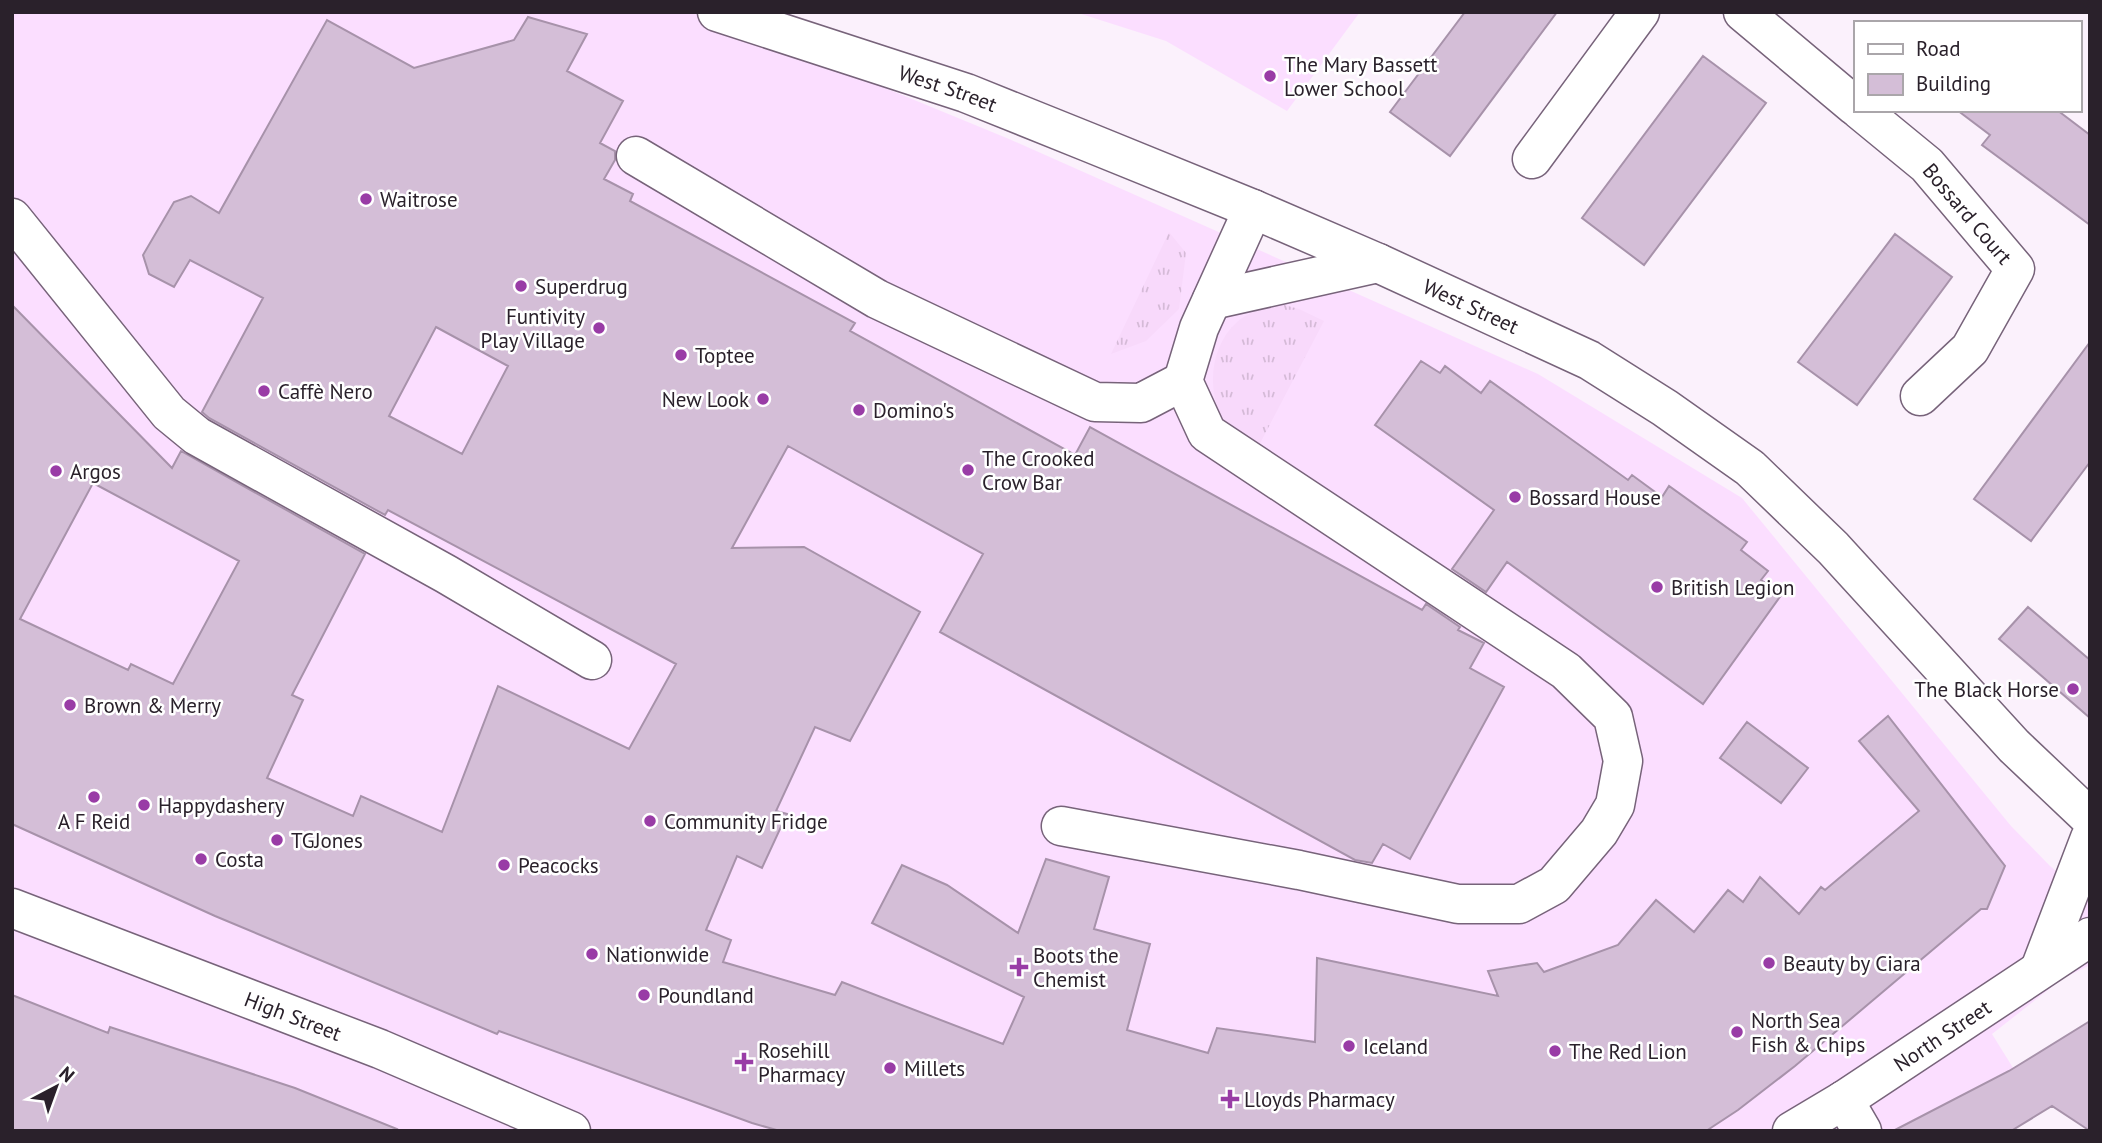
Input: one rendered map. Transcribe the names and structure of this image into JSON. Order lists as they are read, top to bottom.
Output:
{
  "streets": {
    "street": [
      "West Street",
      "Bossard Court",
      "High Street",
      "North Street"
    ]
  },
  "places": {
    "other": [
      "The Mary Bassett Lower School",
      "Waitrose",
      "Superdrug",
      "Funtivity Play Village",
      "Toptee",
      "Caffè Nero",
      "New Look",
      "Domino's",
      "The Crooked Crow Bar",
      "Argos",
      "Bossard House",
      "British Legion",
      "The Black Horse",
      "Brown & Merry",
      "A F Reid",
      "Happydashery",
      "Community Fridge",
      "TGJones",
      "Costa",
      "Peacocks",
      "Nationwide",
      "Beauty by Ciara",
      "Poundland",
      "North Sea Fish & Chips",
      "Iceland",
      "The Red Lion",
      "Millets"
    ],
    "health": ["Boots the Chemist", "Rosehill Pharmacy", "Lloyds Pharmacy"]
  },
  "legend": ["Road", "Building"],
  "north": "top right"
}
